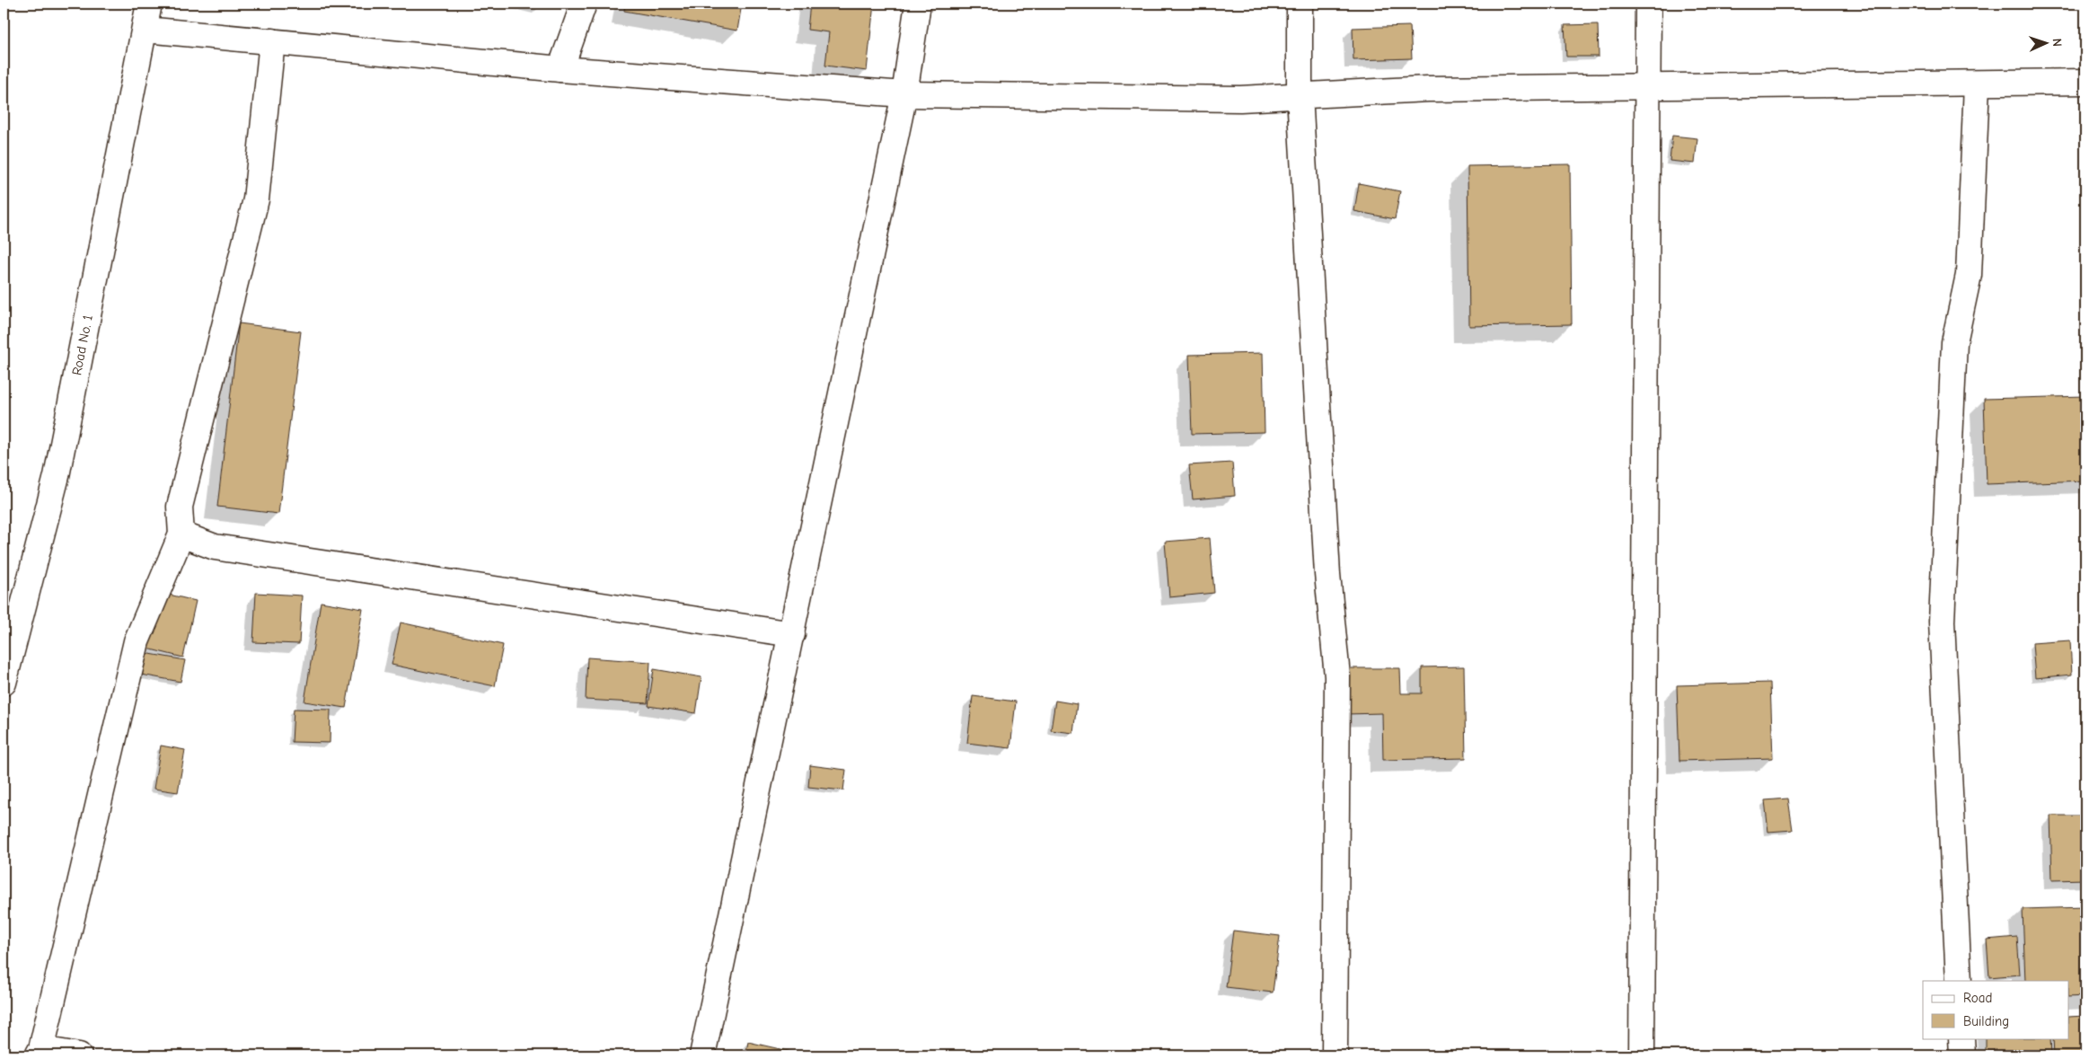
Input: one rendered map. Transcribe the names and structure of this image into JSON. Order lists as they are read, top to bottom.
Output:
{
  "streets": {
    "main road": ["Road No. 1"]
  },
  "legend": ["Road", "Building"],
  "north": "right"
}
